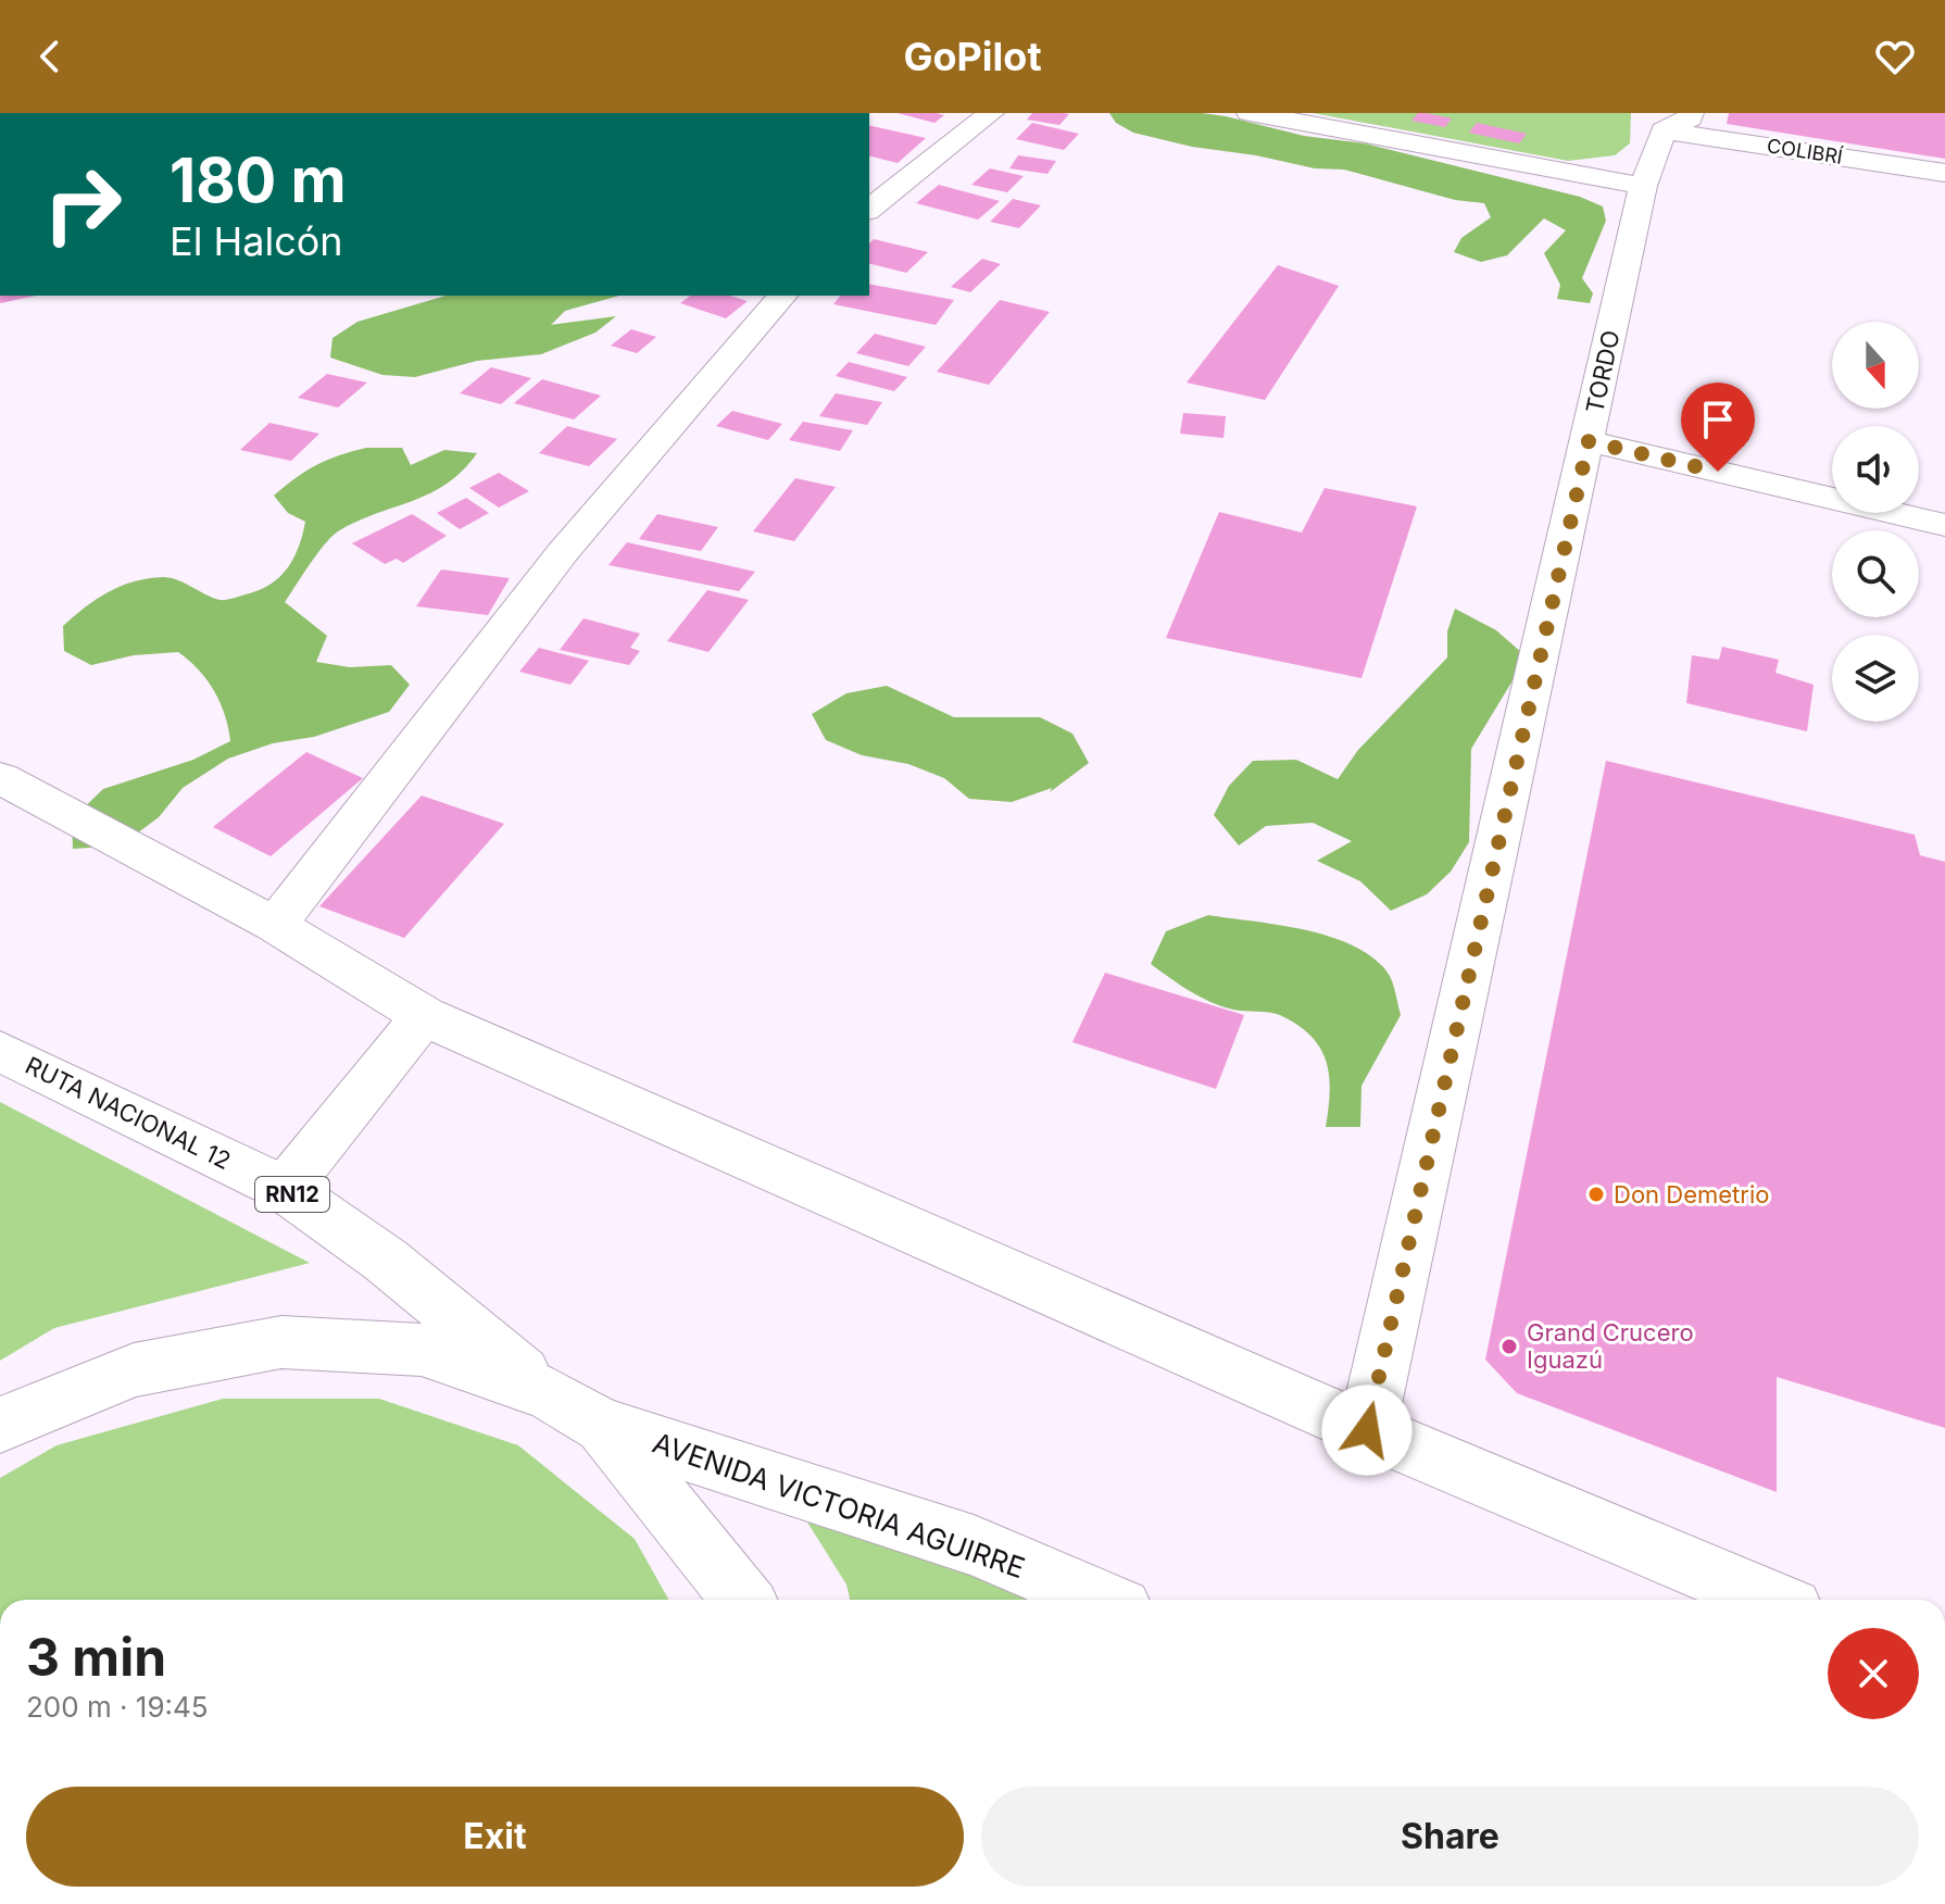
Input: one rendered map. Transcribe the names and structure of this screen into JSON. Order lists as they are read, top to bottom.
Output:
{
  "streets": {
    "main road": [
      "COLIBRÍ",
      "TORDO",
      "RUTA NACIONAL 12",
      "RN12",
      "AVENIDA VICTORIA AGUIRRE"
    ]
  },
  "crossings": [
    ["COLIBRÍ", "TORDO"],
    ["RUTA NACIONAL 12", "RN12"],
    ["RN12", "AVENIDA VICTORIA AGUIRRE"]
  ],
  "places": ["Don Demetrio", "Grand Crucero Iguazú"],
  "north": "bottom",
  "page": {
    "header": "GoPilot",
    "turn": ["180 m", "El Halcón"],
    "heading": ["3 min", "200 m · 19:45"],
    "buttons": ["Exit", "Share"]
  }
}
